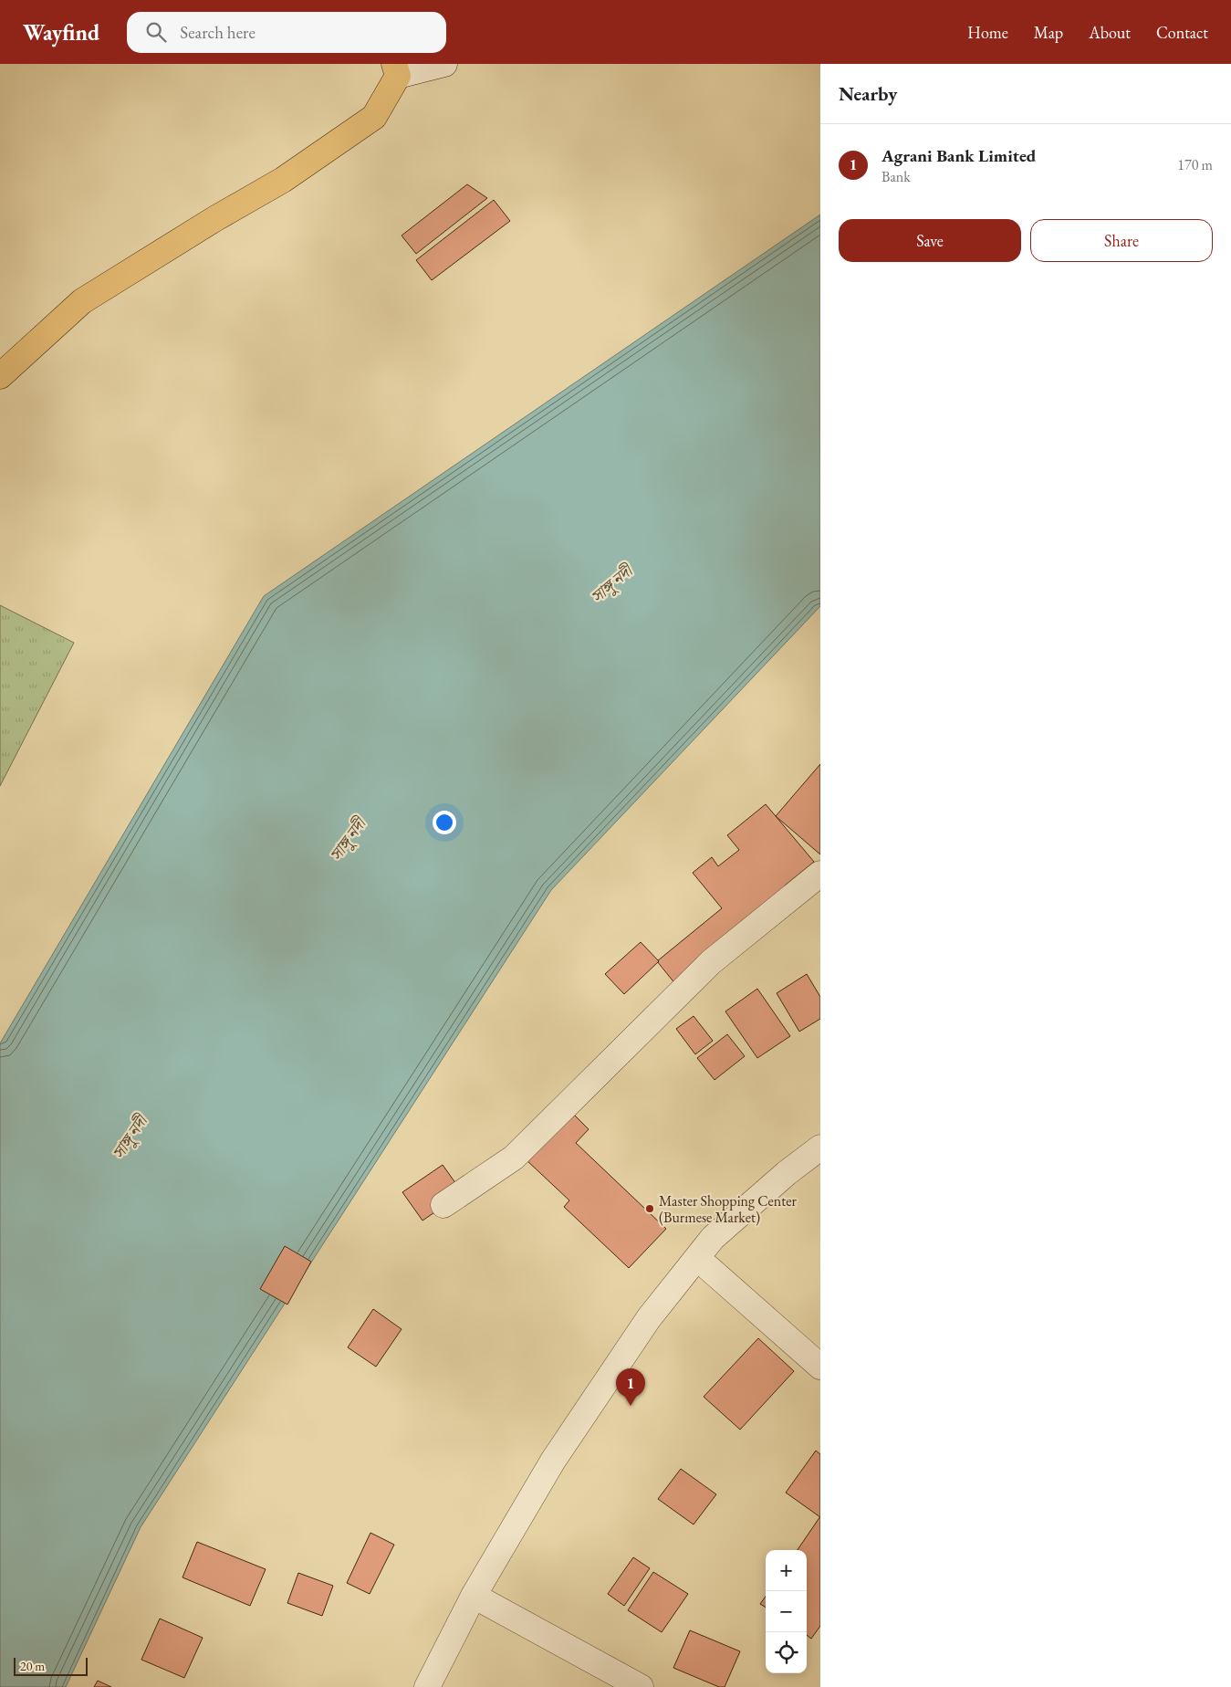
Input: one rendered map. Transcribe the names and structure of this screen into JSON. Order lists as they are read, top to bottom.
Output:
{
  "water": ["সাঙ্গু নদী"],
  "places": ["Master Shopping Center (Burmese Market)"],
  "scale_bar": "20 m",
  "page": {
    "header": "Wayfind",
    "search": "Search here",
    "nav": [
      "Home",
      "Map",
      "About",
      "Contact"
    ],
    "heading": "Nearby",
    "list": [
      {
        "mark": "1",
        "name": "Agrani Bank Limited",
        "note": "Bank",
        "value": "170 m"
      }
    ],
    "buttons": ["Save", "Share"],
    "pins": "1",
    "map_buttons": ["+", "−"],
    "scale": "20 m"
  }
}
